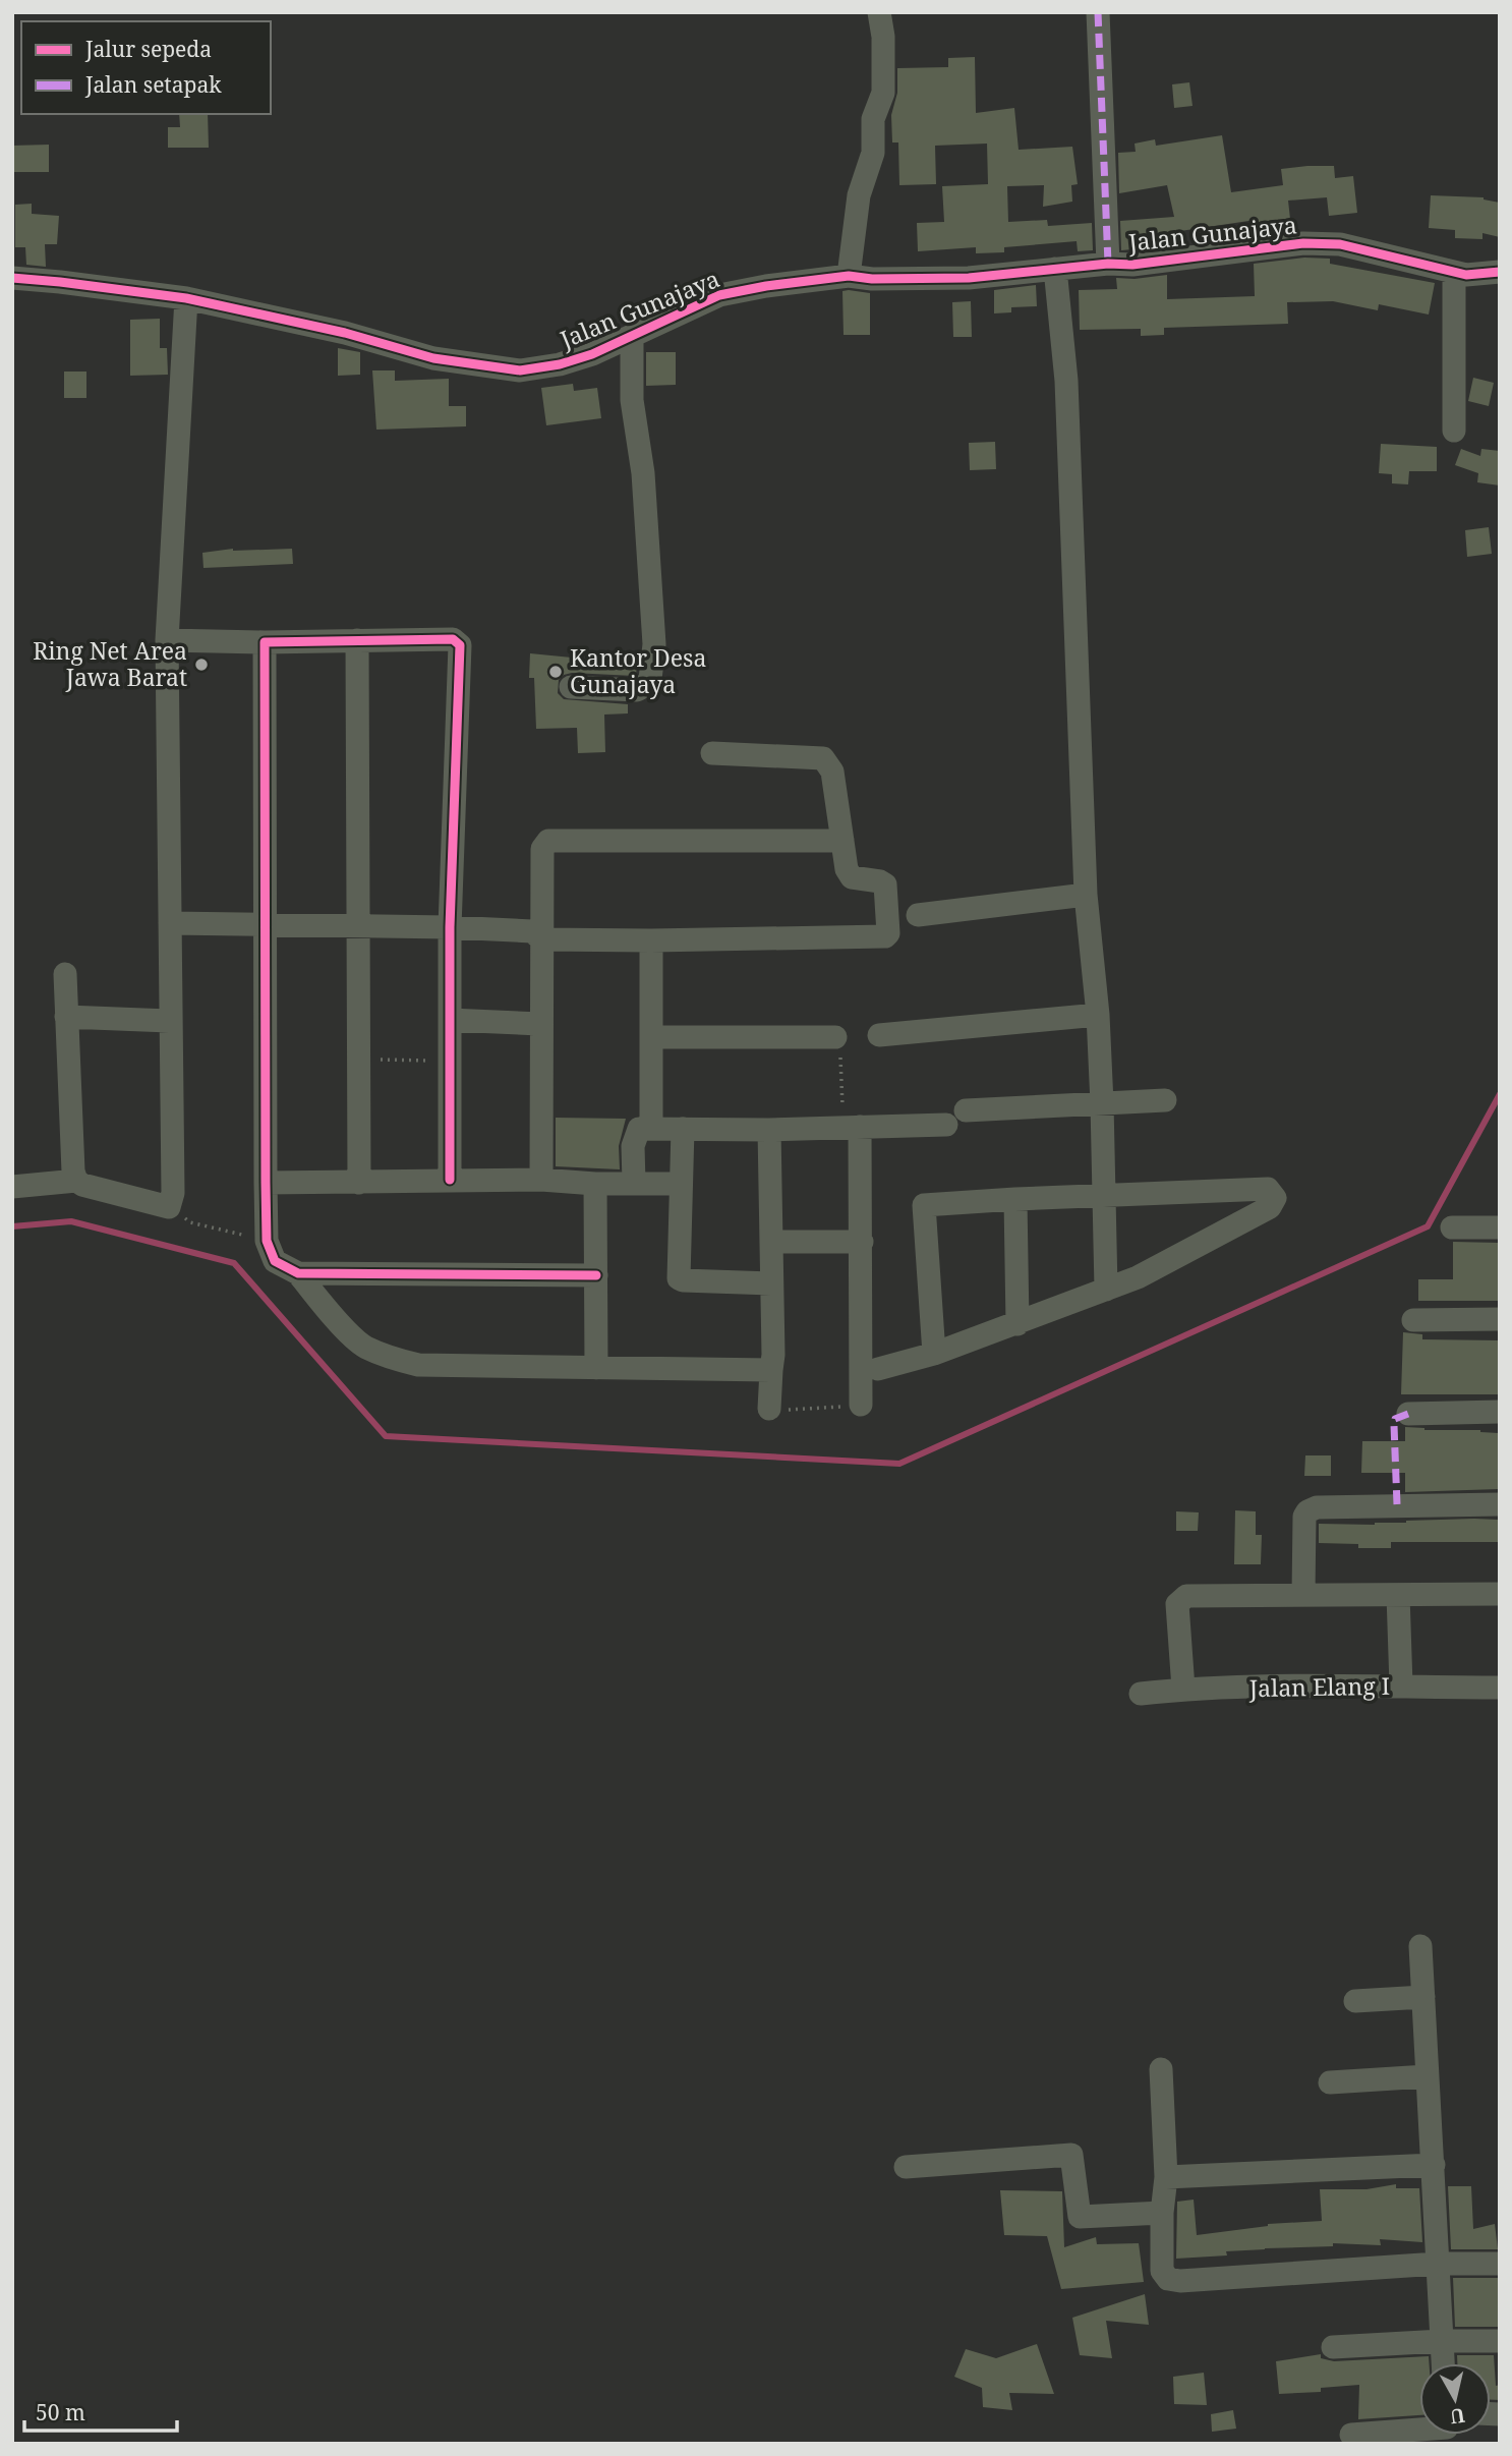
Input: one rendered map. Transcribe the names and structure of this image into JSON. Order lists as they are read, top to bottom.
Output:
{
  "streets": {
    "street": ["Jalan Gunajaya", "Jalan Elang I"]
  },
  "places": ["Ring Net Area Jawa Barat", "Kantor Desa Gunajaya"],
  "legend": ["Jalur sepeda", "Jalan setapak"],
  "scale_bar": "50 m",
  "north": "bottom"
}
